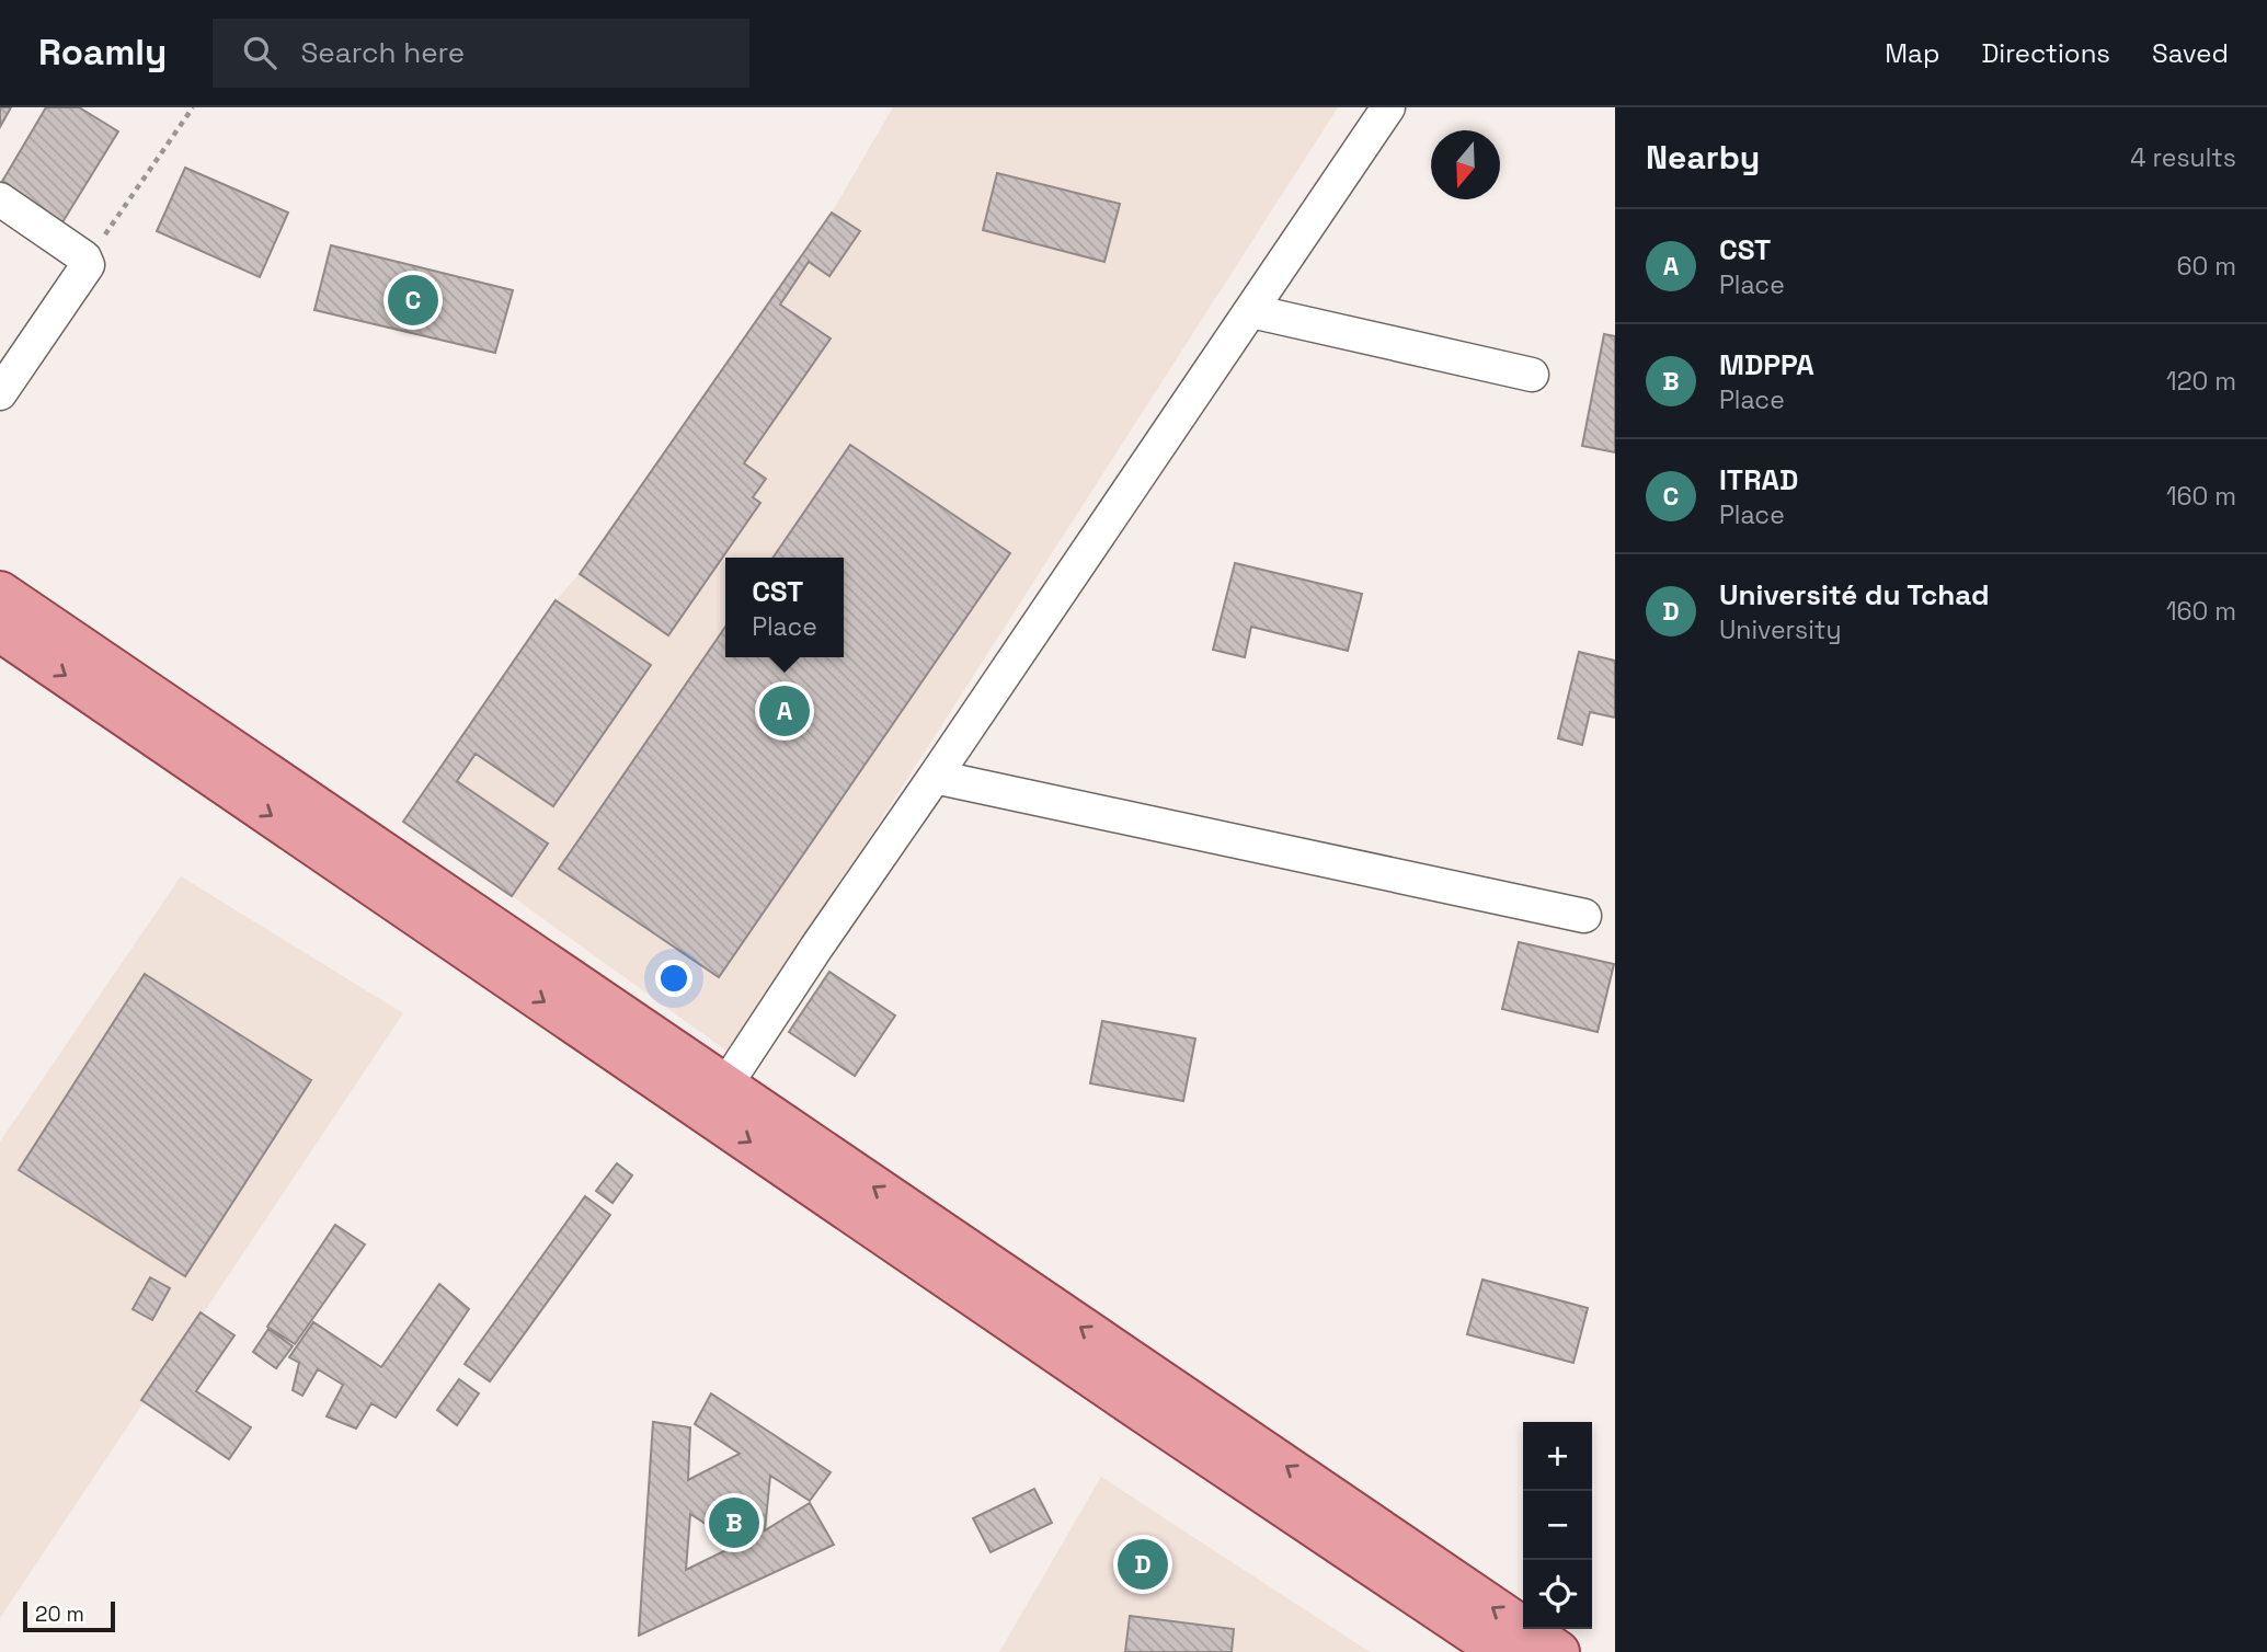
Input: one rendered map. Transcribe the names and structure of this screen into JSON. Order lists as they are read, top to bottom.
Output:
{
  "scale_bar": "20 m",
  "north": "bottom",
  "page": {
    "header": "Roamly",
    "search": "Search here",
    "nav": ["Map", "Directions", "Saved"],
    "heading": ["Nearby", "4 results"],
    "list": [
      {
        "mark": "A",
        "name": "CST",
        "note": "Place",
        "value": "60 m"
      },
      {
        "mark": "B",
        "name": "MDPPA",
        "note": "Place",
        "value": "120 m"
      },
      {
        "mark": "C",
        "name": "ITRAD",
        "note": "Place",
        "value": "160 m"
      },
      {
        "mark": "D",
        "name": "Université du Tchad",
        "note": "University",
        "value": "160 m"
      }
    ],
    "pins": [
      "C",
      "A",
      "B",
      "D"
    ],
    "popup": ["CST", "Place"],
    "map_buttons": ["+", "−"],
    "scale": "20 m"
  }
}
